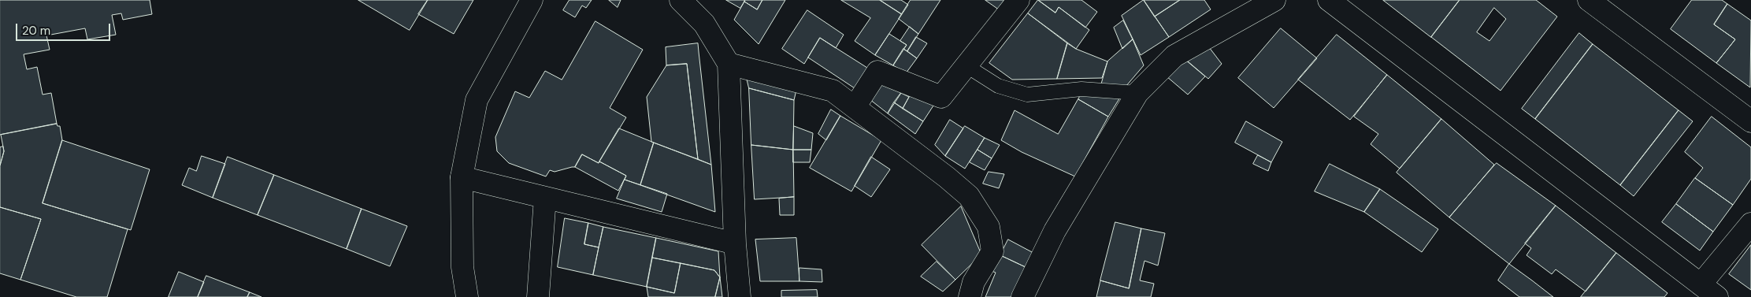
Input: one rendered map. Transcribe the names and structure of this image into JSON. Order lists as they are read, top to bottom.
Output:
{
  "scale_bar": "20 m"
}
